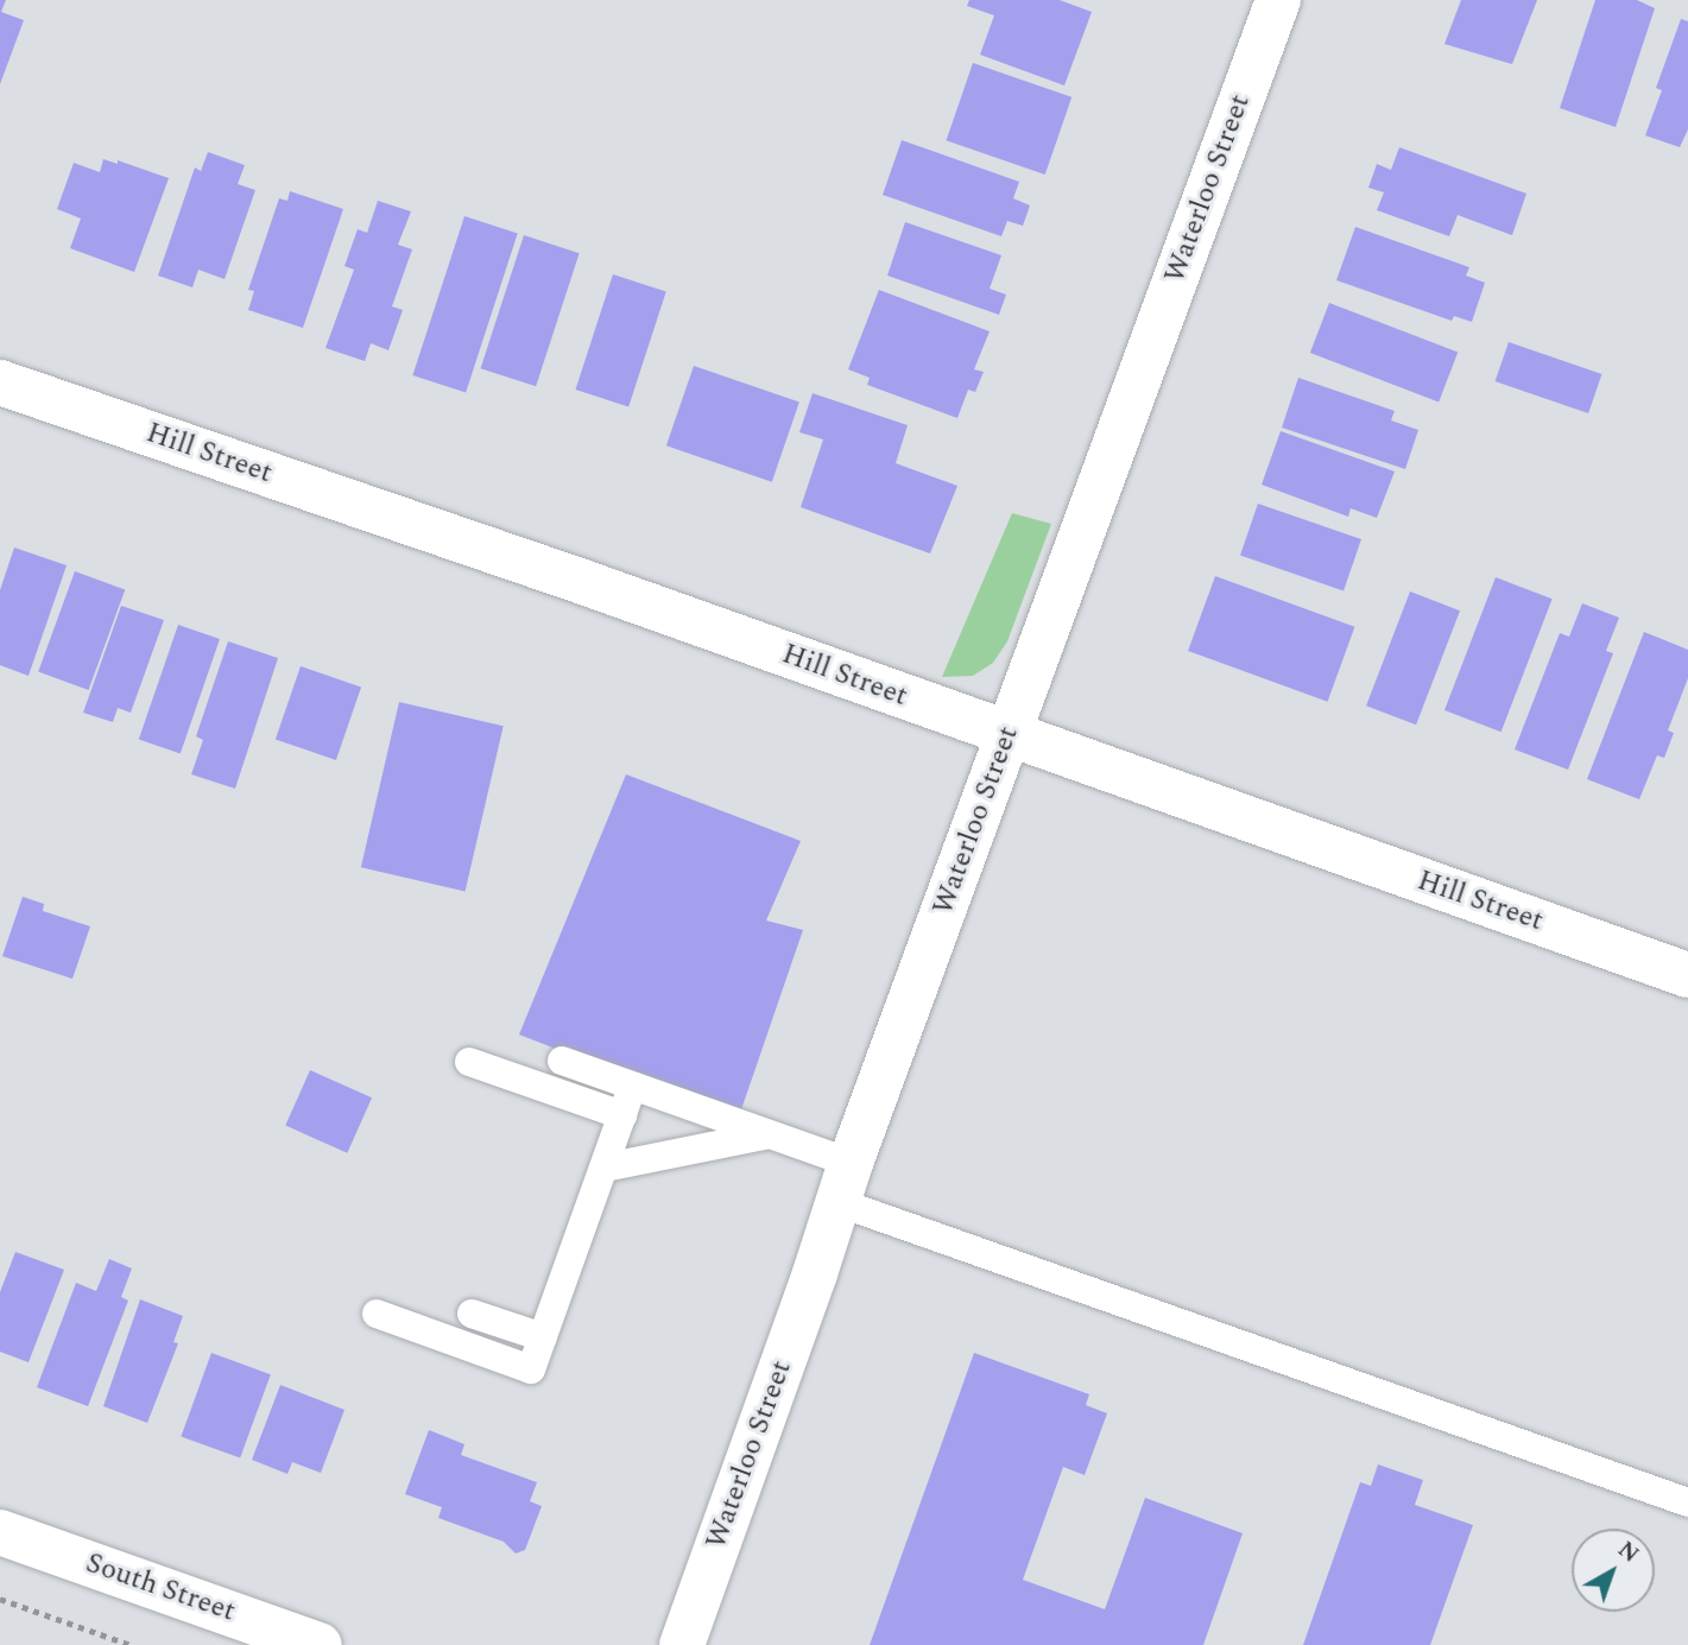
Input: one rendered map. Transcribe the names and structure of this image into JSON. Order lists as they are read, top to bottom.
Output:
{
  "streets": {
    "street": ["Waterloo Street", "Hill Street", "South Street"]
  },
  "crossings": [
    ["Waterloo Street", "Hill Street"]
  ],
  "north": "top right"
}
